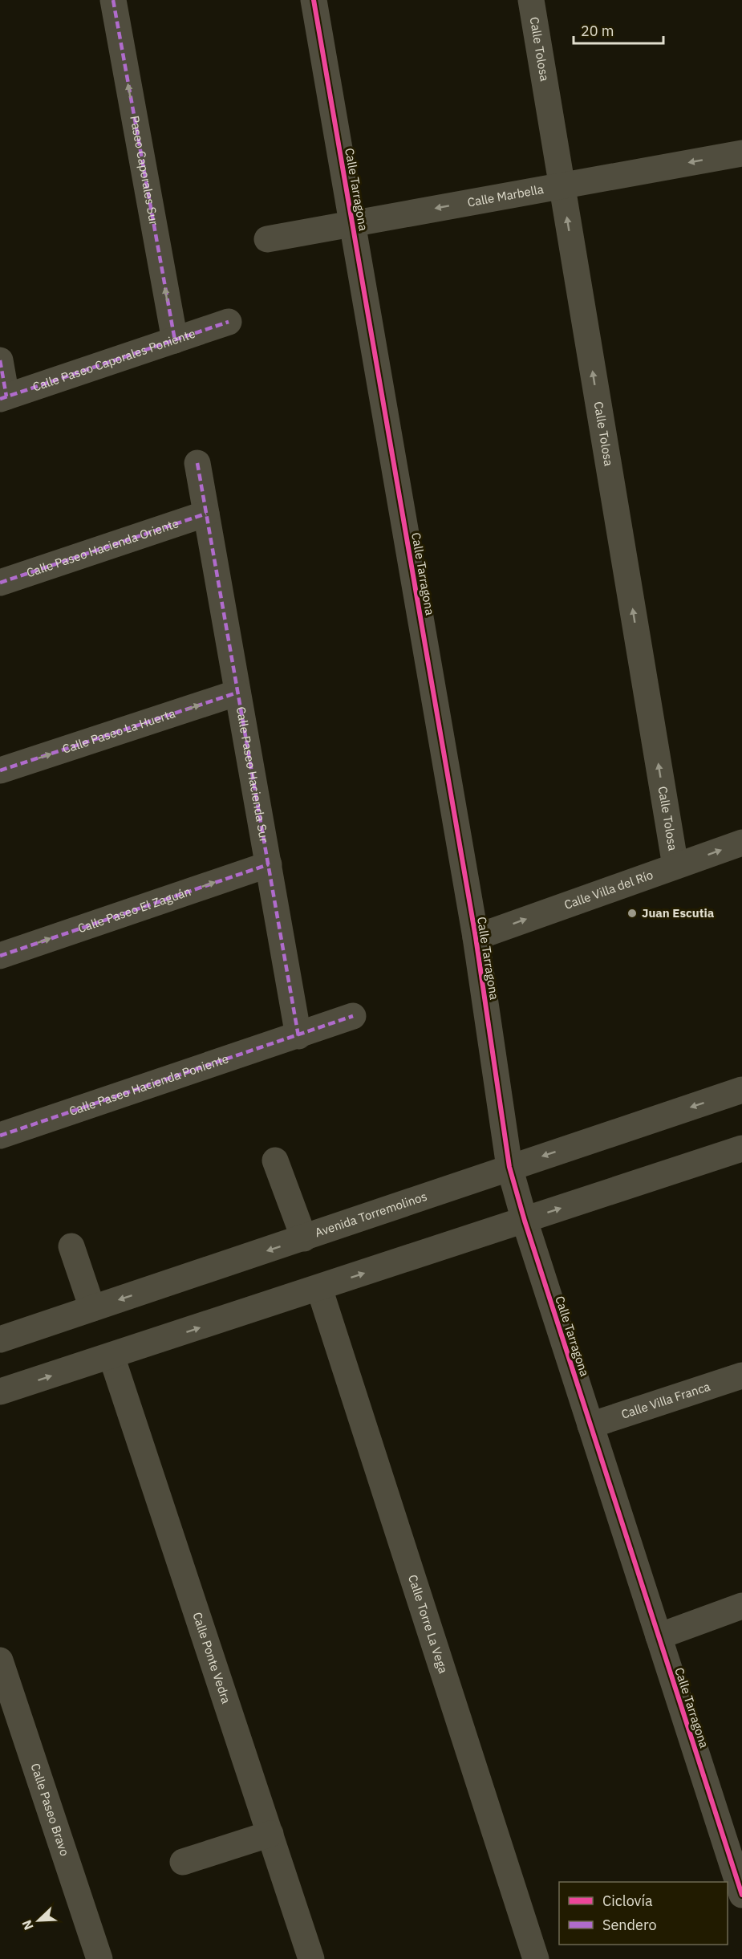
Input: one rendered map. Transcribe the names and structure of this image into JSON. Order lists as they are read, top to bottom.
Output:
{
  "streets": {
    "street": [
      "Calle Tolosa",
      "Paseo Caporales Sur",
      "Calle Tarragona",
      "Calle Marbella",
      "Calle Paseo Caporales Poniente",
      "Calle Paseo Hacienda Oriente",
      "Calle Paseo La Huerta",
      "Calle Paseo Hacienda Sur",
      "Calle Villa del Río",
      "Calle Paseo El Zaguán",
      "Calle Paseo Hacienda Poniente",
      "Avenida Torremolinos",
      "Calle Villa Franca",
      "Calle Torre La Vega",
      "Calle Ponte Vedra",
      "Calle Paseo Bravo"
    ]
  },
  "crossings": [
    ["Calle Tolosa", "Calle Marbella"],
    ["Calle Tolosa", "Calle Villa del Río"],
    ["Paseo Caporales Sur", "Calle Paseo Caporales Poniente"],
    ["Calle Tarragona", "Calle Marbella"],
    ["Calle Tarragona", "Calle Villa del Río"],
    ["Calle Tarragona", "Avenida Torremolinos"],
    ["Calle Tarragona", "Calle Villa Franca"],
    ["Calle Paseo Hacienda Oriente", "Calle Paseo Hacienda Sur"],
    ["Calle Paseo La Huerta", "Calle Paseo Hacienda Sur"],
    ["Calle Paseo Hacienda Sur", "Calle Paseo El Zaguán"],
    ["Calle Paseo Hacienda Sur", "Calle Paseo Hacienda Poniente"]
  ],
  "one_way": [
    "Calle Tolosa",
    "Paseo Caporales Sur",
    "Calle Marbella",
    "Calle Paseo La Huerta",
    "Calle Villa del Río",
    "Calle Paseo El Zaguán"
  ],
  "places": ["Juan Escutia"],
  "legend": ["Ciclovía", "Sendero"],
  "scale_bar": "20 m",
  "north": "bottom left"
}
